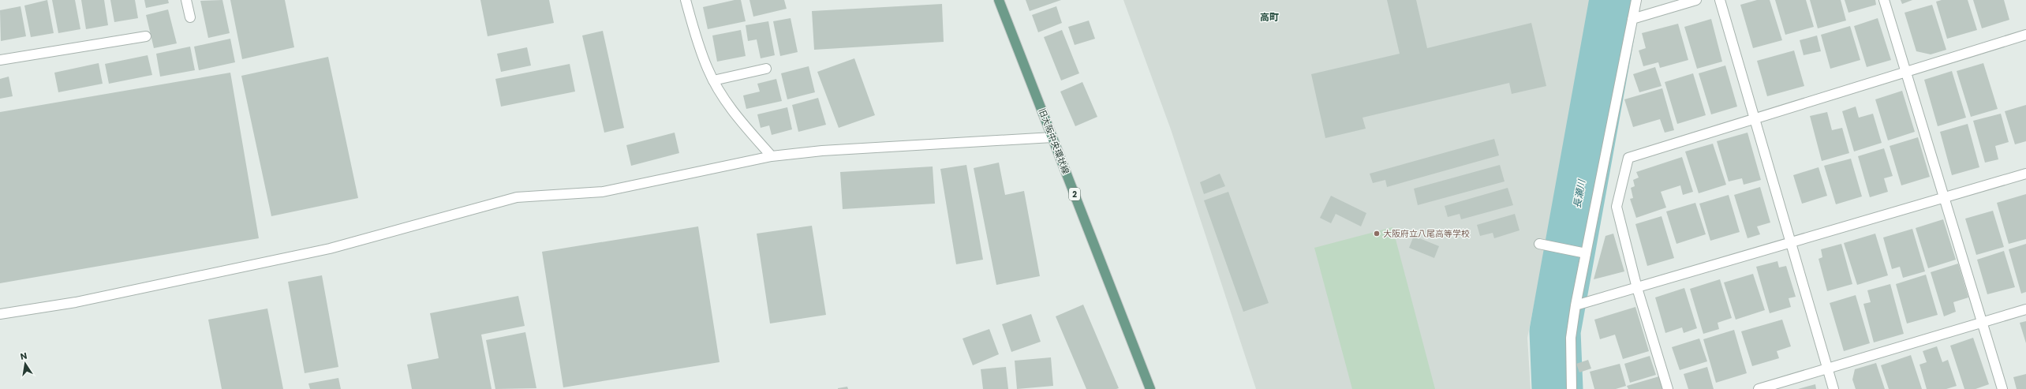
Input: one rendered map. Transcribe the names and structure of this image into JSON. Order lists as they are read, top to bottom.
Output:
{
  "streets": {
    "main road": ["旧大阪中央環状線", "2"]
  },
  "districts": ["高町"],
  "water": ["長瀬川"],
  "places": ["大阪府立八尾高等学校"],
  "north": "top"
}
